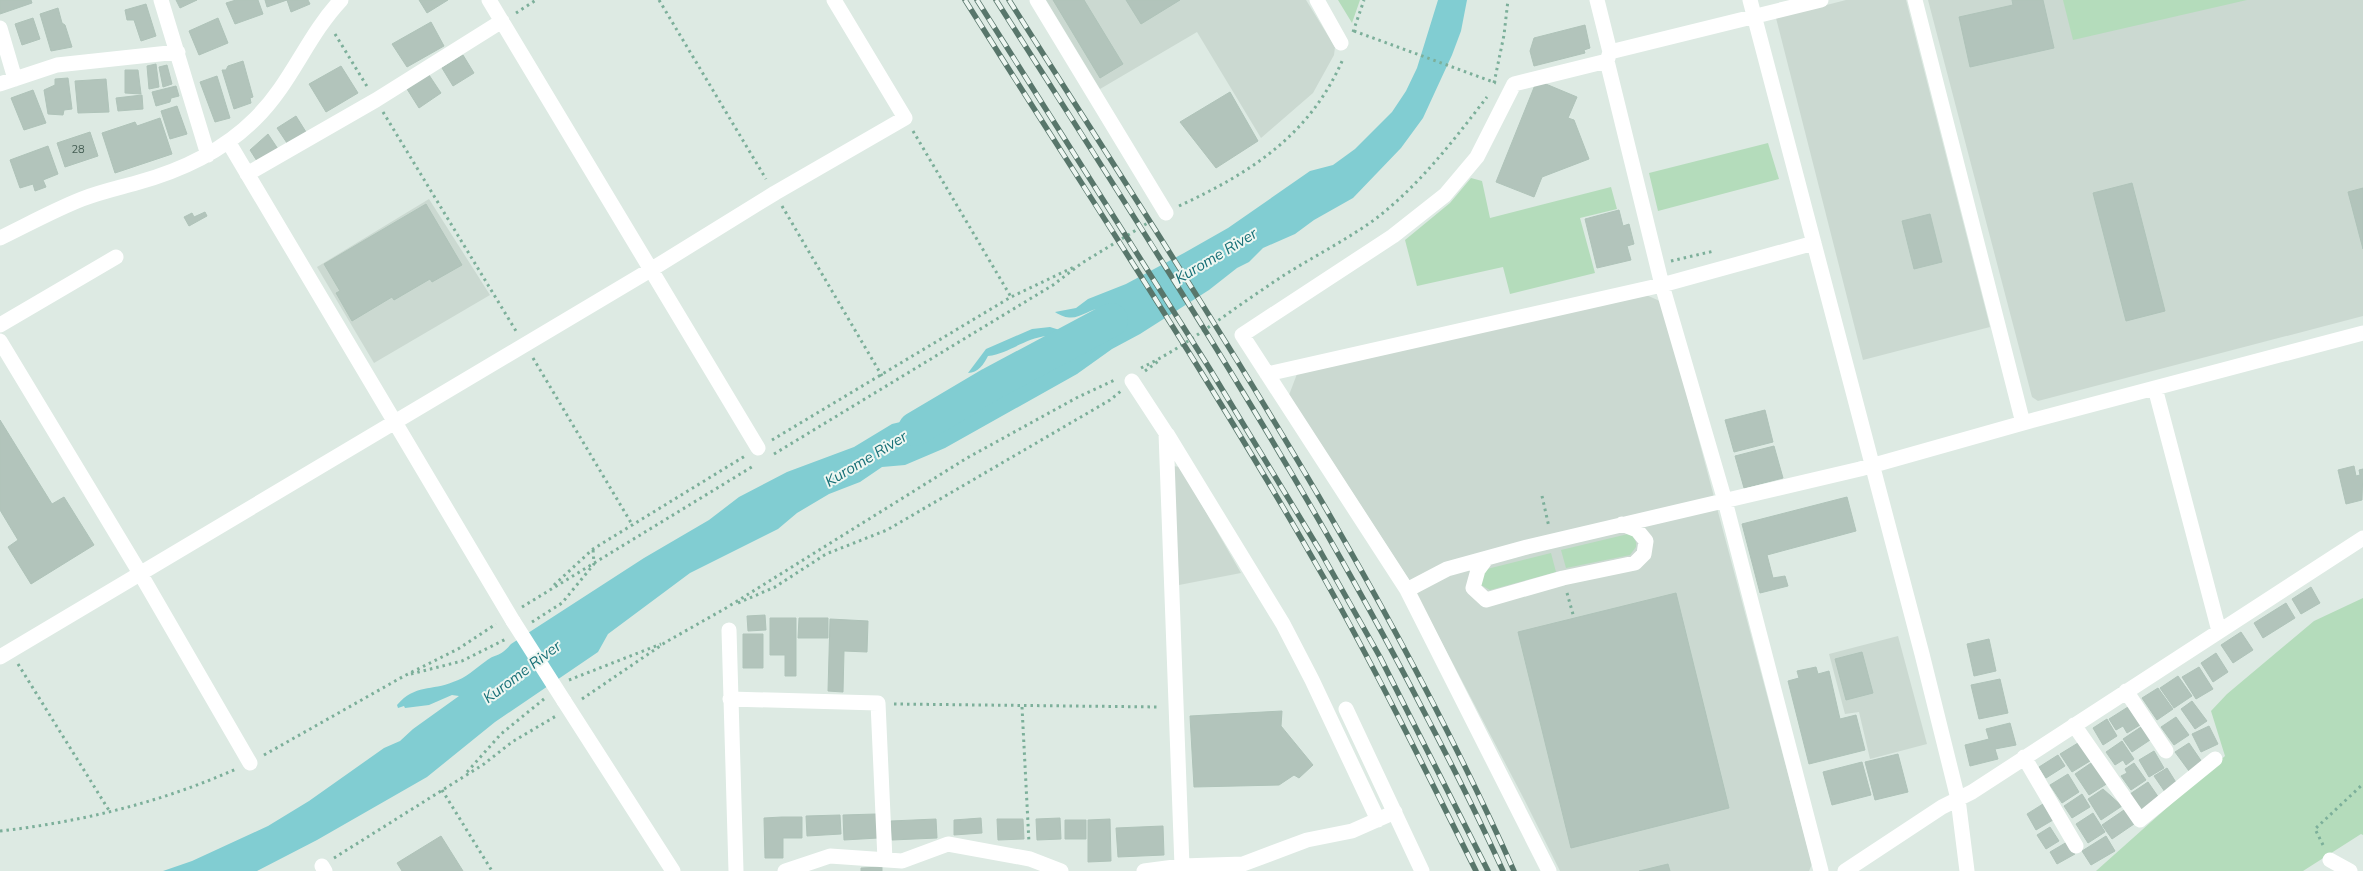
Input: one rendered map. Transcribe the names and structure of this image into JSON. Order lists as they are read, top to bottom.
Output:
{
  "water": ["Kurome River"],
  "house_numbers": ["28"]
}
